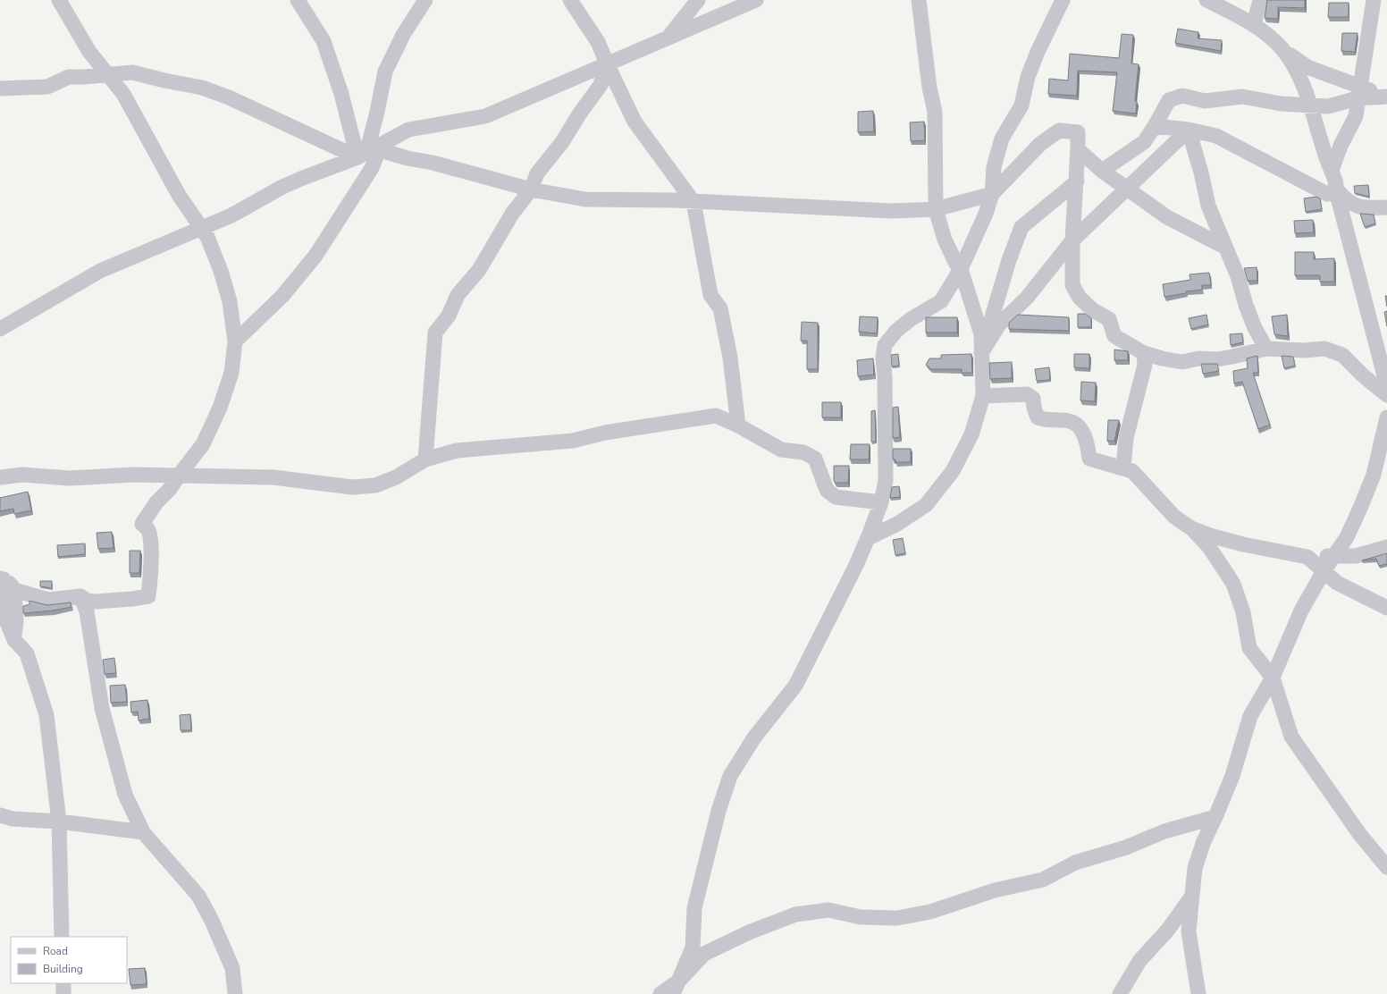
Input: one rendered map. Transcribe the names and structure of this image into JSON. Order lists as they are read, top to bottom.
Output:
{
  "legend": ["Road", "Building"]
}
